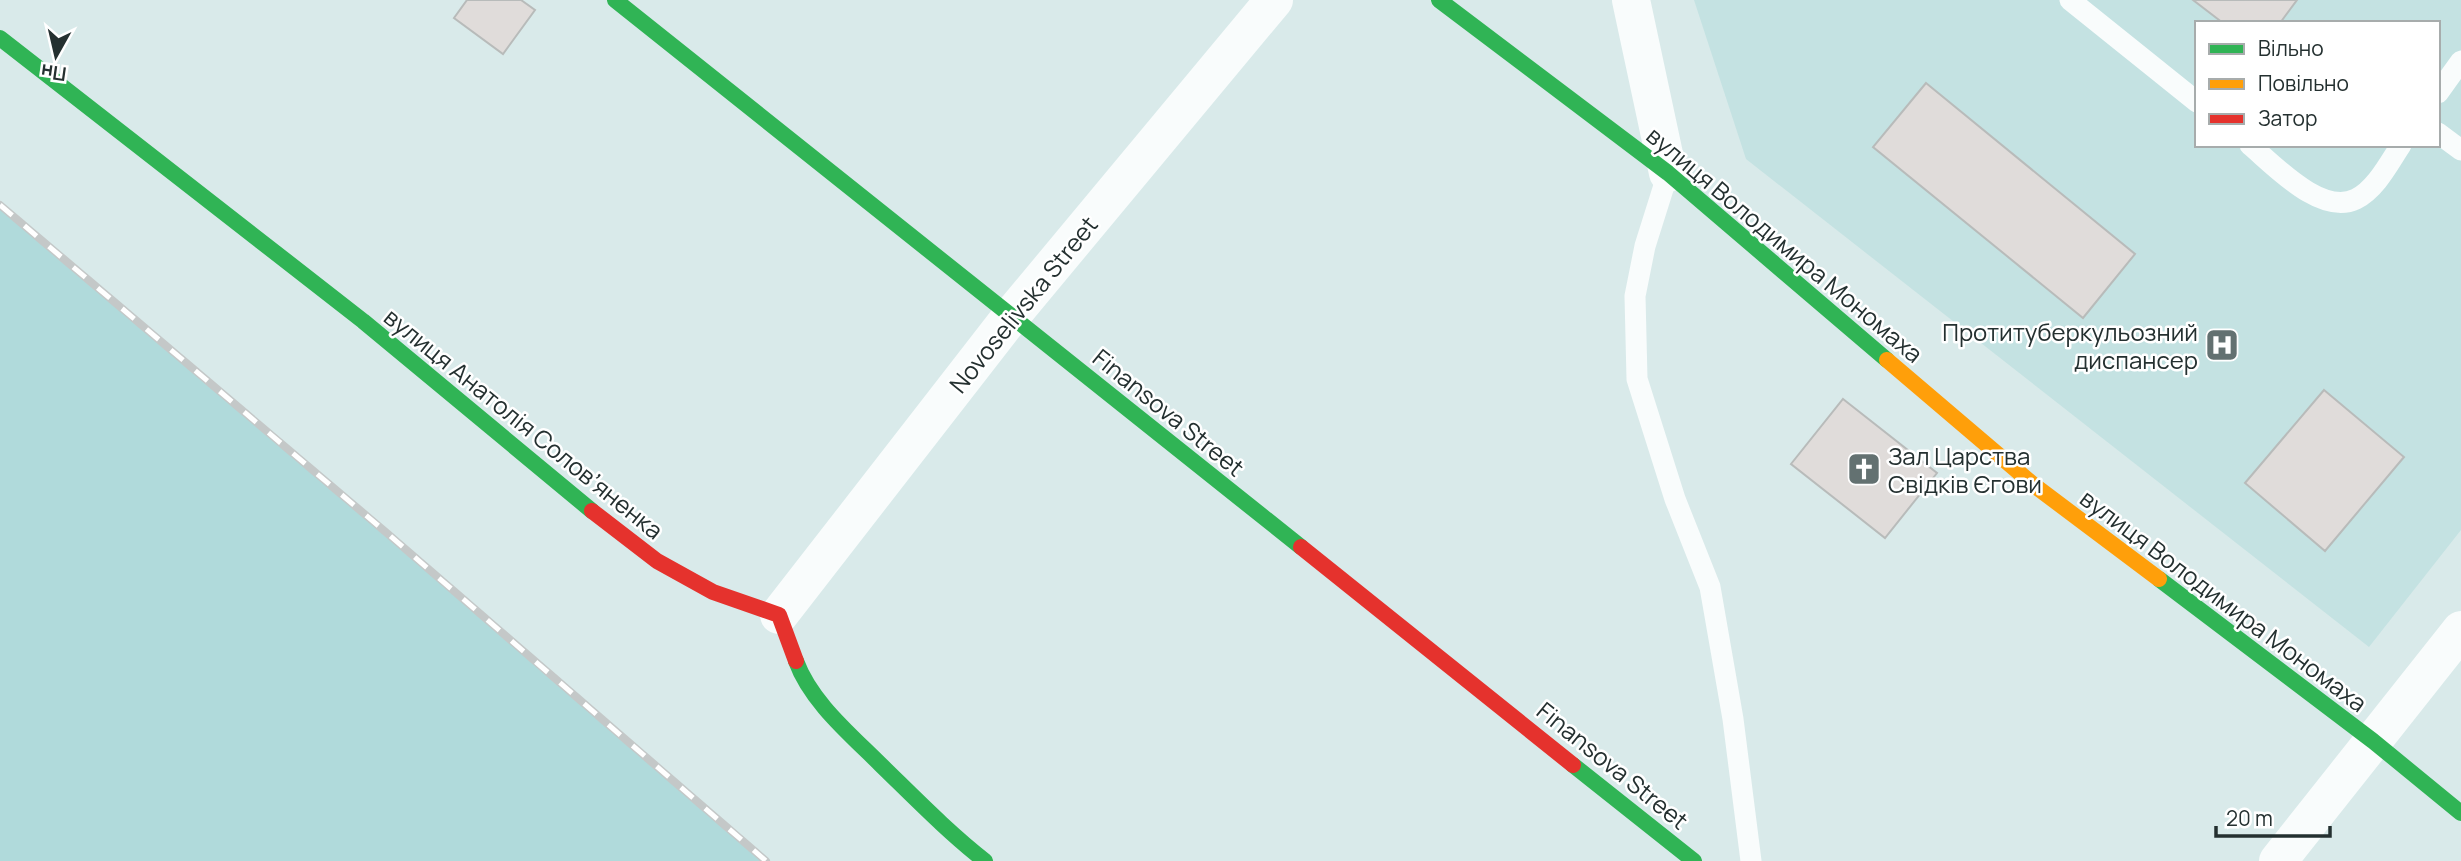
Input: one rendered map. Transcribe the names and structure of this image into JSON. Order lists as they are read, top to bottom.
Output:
{
  "streets": {
    "street": [
      "вулиця Володимира Мономаха",
      "Novoselivska Street",
      "Finansova Street",
      "вулиця Анатолія Соловʼяненка"
    ]
  },
  "crossings": [
    ["Novoselivska Street", "Finansova Street"],
    ["Novoselivska Street", "вулиця Анатолія Соловʼяненка"]
  ],
  "places": {
    "hospital": ["Протитуберкульозний диспансер"],
    "church": ["Зал Царства Свідків Єгови"]
  },
  "legend": ["Вільно", "Повільно", "Затор"],
  "scale_bar": "20 m",
  "north": "bottom"
}
